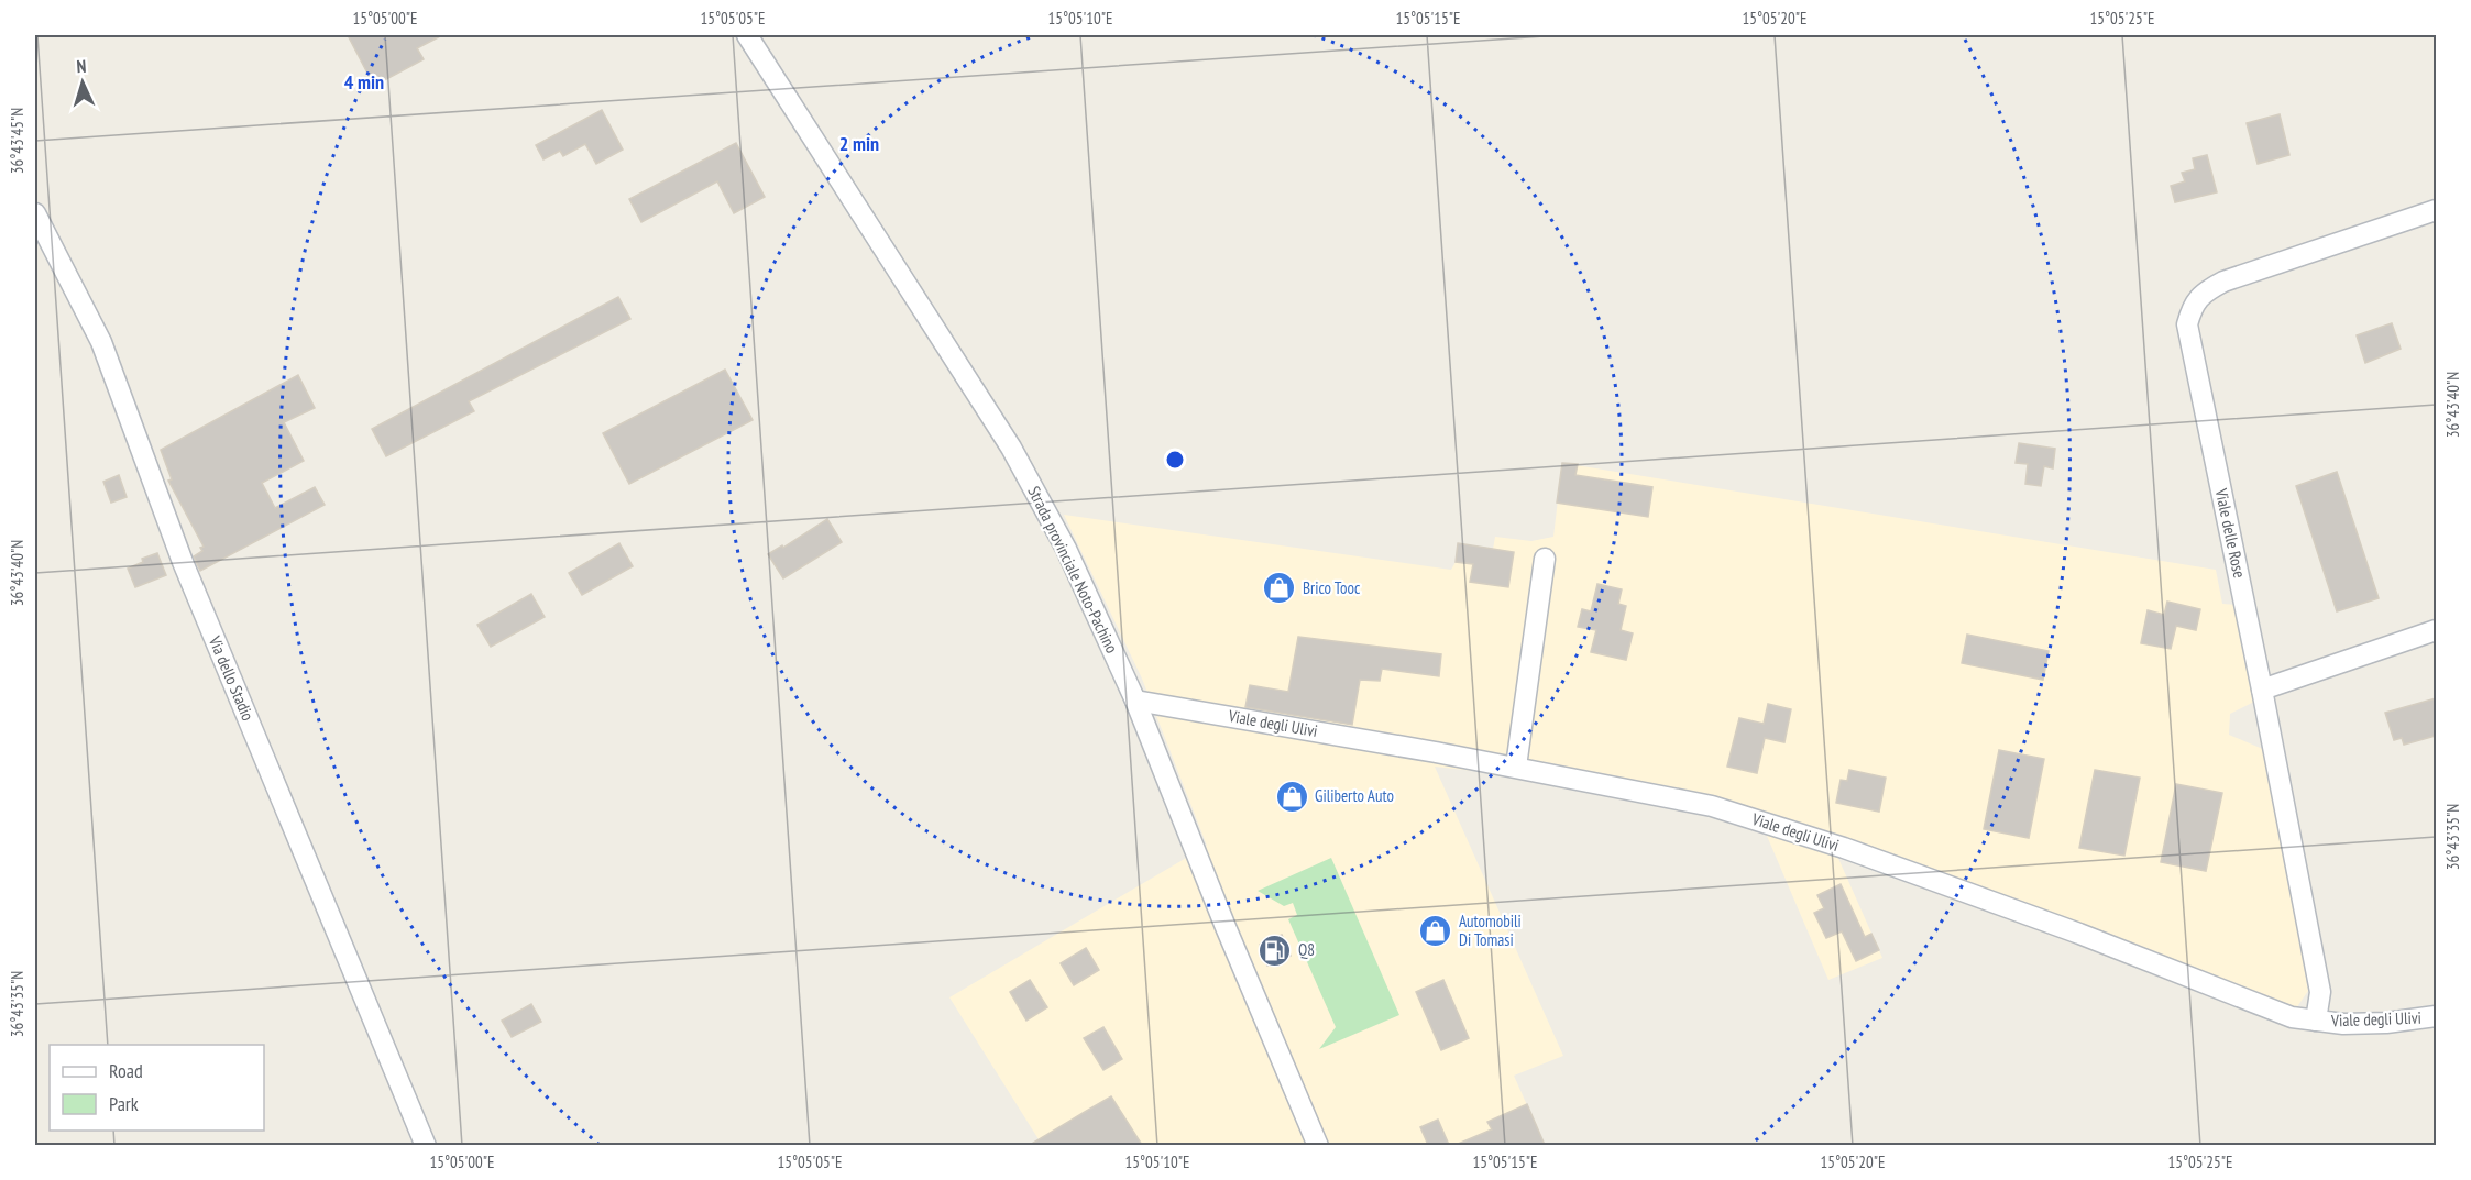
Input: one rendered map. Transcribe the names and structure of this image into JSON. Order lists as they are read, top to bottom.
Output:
{
  "streets": {
    "street": [
      "Viale delle Rose",
      "Strada provinciale Noto-Pachino",
      "Via dello Stadio",
      "Viale degli Ulivi"
    ]
  },
  "crossings": [
    ["Viale delle Rose", "Viale degli Ulivi"],
    ["Strada provinciale Noto-Pachino", "Viale degli Ulivi"]
  ],
  "places": {
    "shop": ["Brico Tooc", "Giliberto Auto", "Automobili Di Tomasi"],
    "fuel station": ["Q8"]
  },
  "legend": ["Road", "Park"],
  "north": "top",
  "coordinates": [
    "15°05'00\"E",
    "15°05'05\"E",
    "15°05'10\"E",
    "15°05'15\"E",
    "15°05'20\"E",
    "15°05'25\"E",
    "36°43'45\"N",
    "36°43'40\"N",
    "36°43'35\"N"
  ],
  "rings": ["4 min", "2 min"]
}
